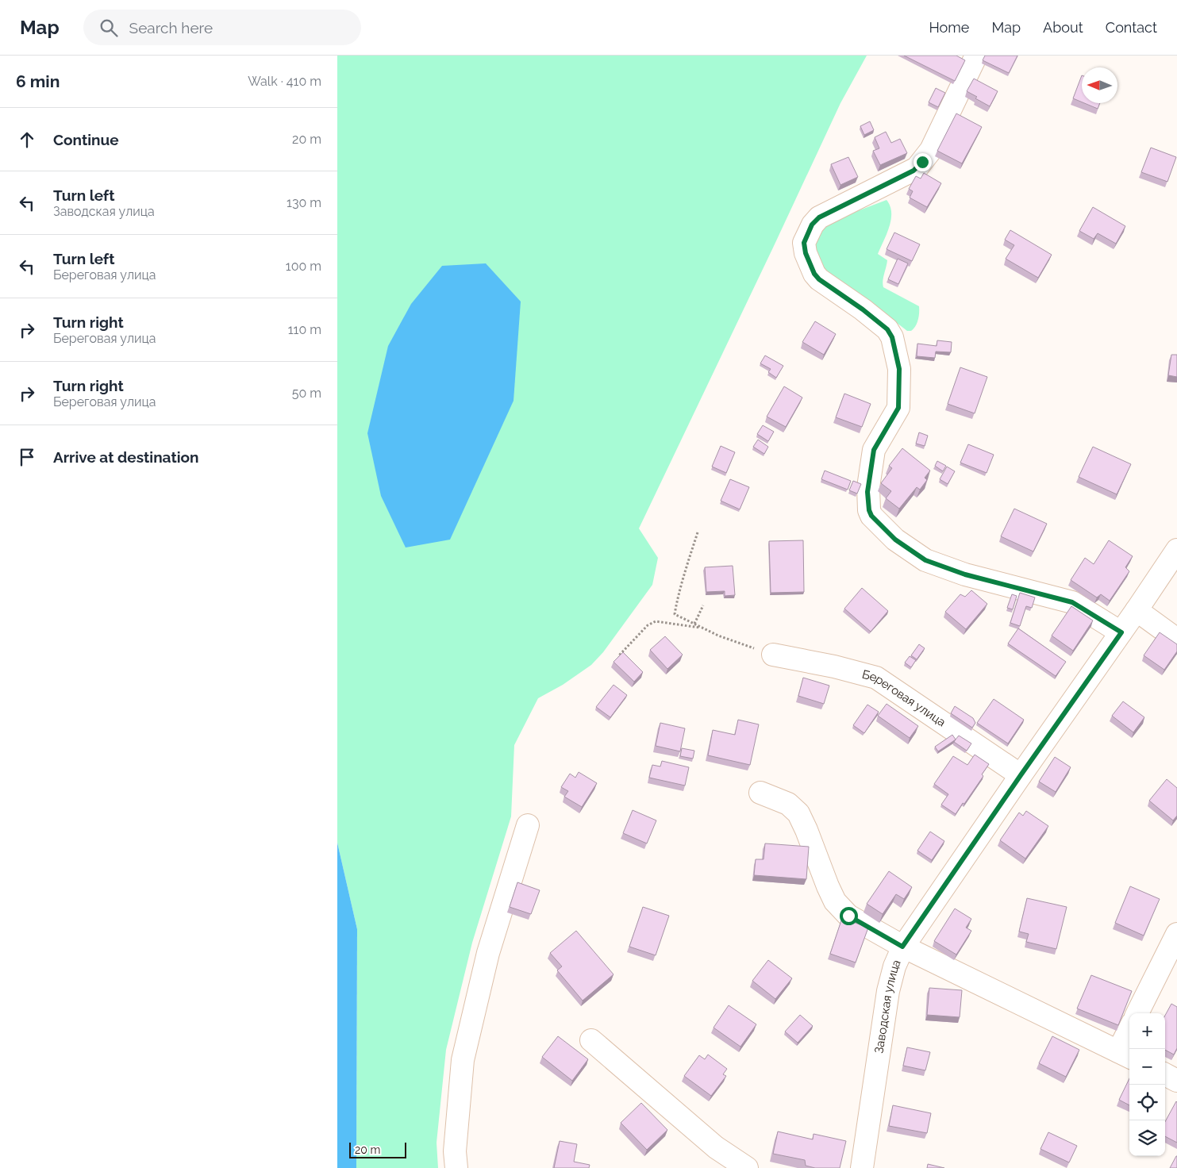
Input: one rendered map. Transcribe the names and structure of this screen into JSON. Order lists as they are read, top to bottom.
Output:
{
  "streets": {
    "street": ["Береговая улица", "Заводская улица"]
  },
  "crossings": [
    ["Береговая улица", "Заводская улица"]
  ],
  "scale_bar": "20 m",
  "north": "left",
  "page": {
    "header": "Map",
    "search": "Search here",
    "nav": [
      "Home",
      "Map",
      "About",
      "Contact"
    ],
    "heading": ["6 min", "Walk · 410 m"],
    "list": [
      ["Continue", "20 m"],
      ["Turn left", "Заводская улица", "130 m"],
      ["Turn left", "Береговая улица", "100 m"],
      ["Turn right", "Береговая улица", "110 m"],
      ["Turn right", "Береговая улица", "50 m"],
      "Arrive at destination"
    ],
    "map_buttons": ["+", "−"],
    "scale": "20 m"
  }
}
